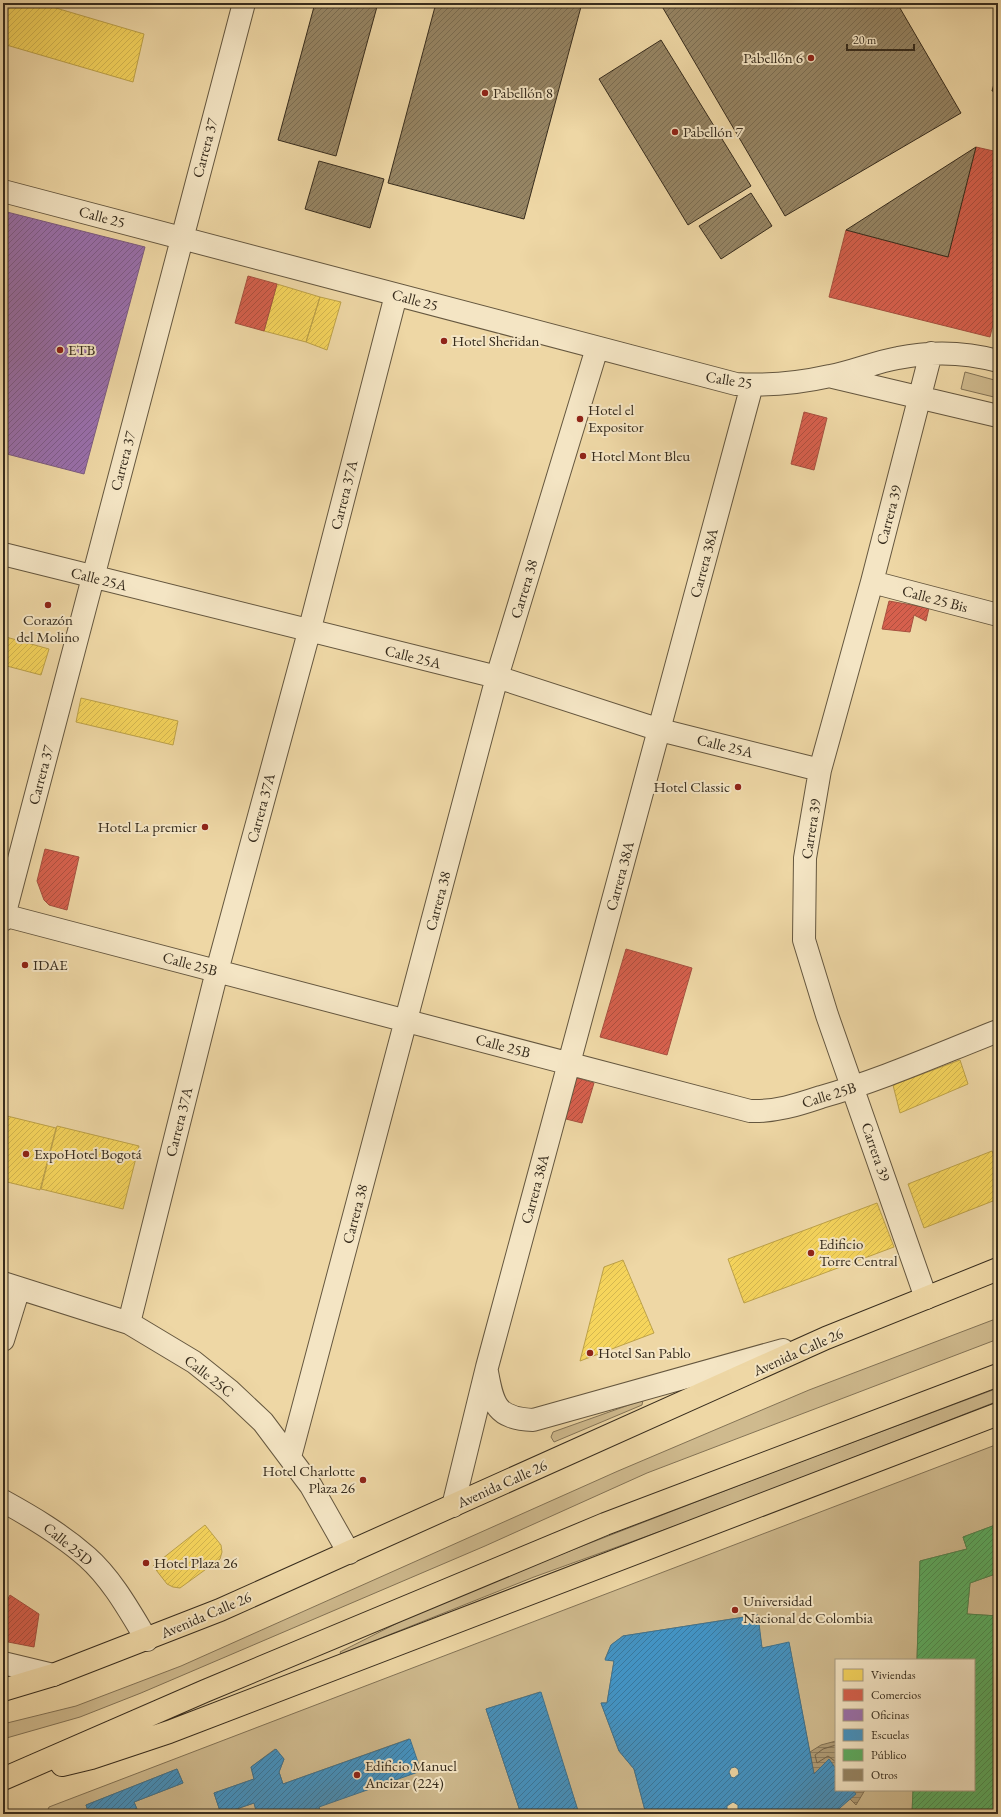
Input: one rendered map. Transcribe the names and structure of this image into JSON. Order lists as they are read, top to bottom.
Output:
{
  "streets": {
    "main road": ["Avenida Calle 26"],
    "street": [
      "Carrera 37",
      "Calle 25",
      "Carrera 37A",
      "Carrera 39",
      "Carrera 38A",
      "Calle 25A",
      "Carrera 38",
      "Calle 25 Bis",
      "Calle 25B",
      "Calle 25C",
      "Calle 25D"
    ]
  },
  "crossings": [
    ["Carrera 37", "Calle 25"],
    ["Carrera 37", "Calle 25A"],
    ["Carrera 37", "Calle 25B"],
    ["Calle 25", "Carrera 37A"],
    ["Calle 25", "Carrera 39"],
    ["Calle 25", "Carrera 38A"],
    ["Calle 25", "Carrera 38"],
    ["Carrera 37A", "Calle 25A"],
    ["Carrera 37A", "Calle 25B"],
    ["Carrera 37A", "Calle 25C"],
    ["Carrera 39", "Calle 25A"],
    ["Carrera 39", "Calle 25 Bis"],
    ["Carrera 39", "Calle 25B"],
    ["Carrera 39", "Avenida Calle 26"],
    ["Carrera 38A", "Calle 25A"],
    ["Carrera 38A", "Calle 25B"],
    ["Carrera 38A", "Avenida Calle 26"],
    ["Calle 25A", "Carrera 38"],
    ["Carrera 38", "Calle 25B"],
    ["Carrera 38", "Calle 25C"],
    ["Avenida Calle 26", "Calle 25C"],
    ["Avenida Calle 26", "Calle 25D"]
  ],
  "places": [
    "Pabellón 6",
    "Pabellón 8",
    "Pabellón 7",
    "Hotel Sheridan",
    "ETB",
    "Hotel el Expositor",
    "Hotel Mont Bleu",
    "Corazón del Molino",
    "Hotel Classic",
    "Hotel La premier",
    "IDAE",
    "ExpoHotel Bogotá",
    "Edificio Torre Central",
    "Hotel San Pablo",
    "Hotel Charlotte Plaza 26",
    "Hotel Plaza 26",
    "Universidad Nacional de Colombia",
    "Edificio Manuel Ancizar (224)"
  ],
  "legend": [
    "Viviendas",
    "Comercios",
    "Oficinas",
    "Escuelas",
    "Público",
    "Otros"
  ],
  "scale_bar": "20 m"
}
